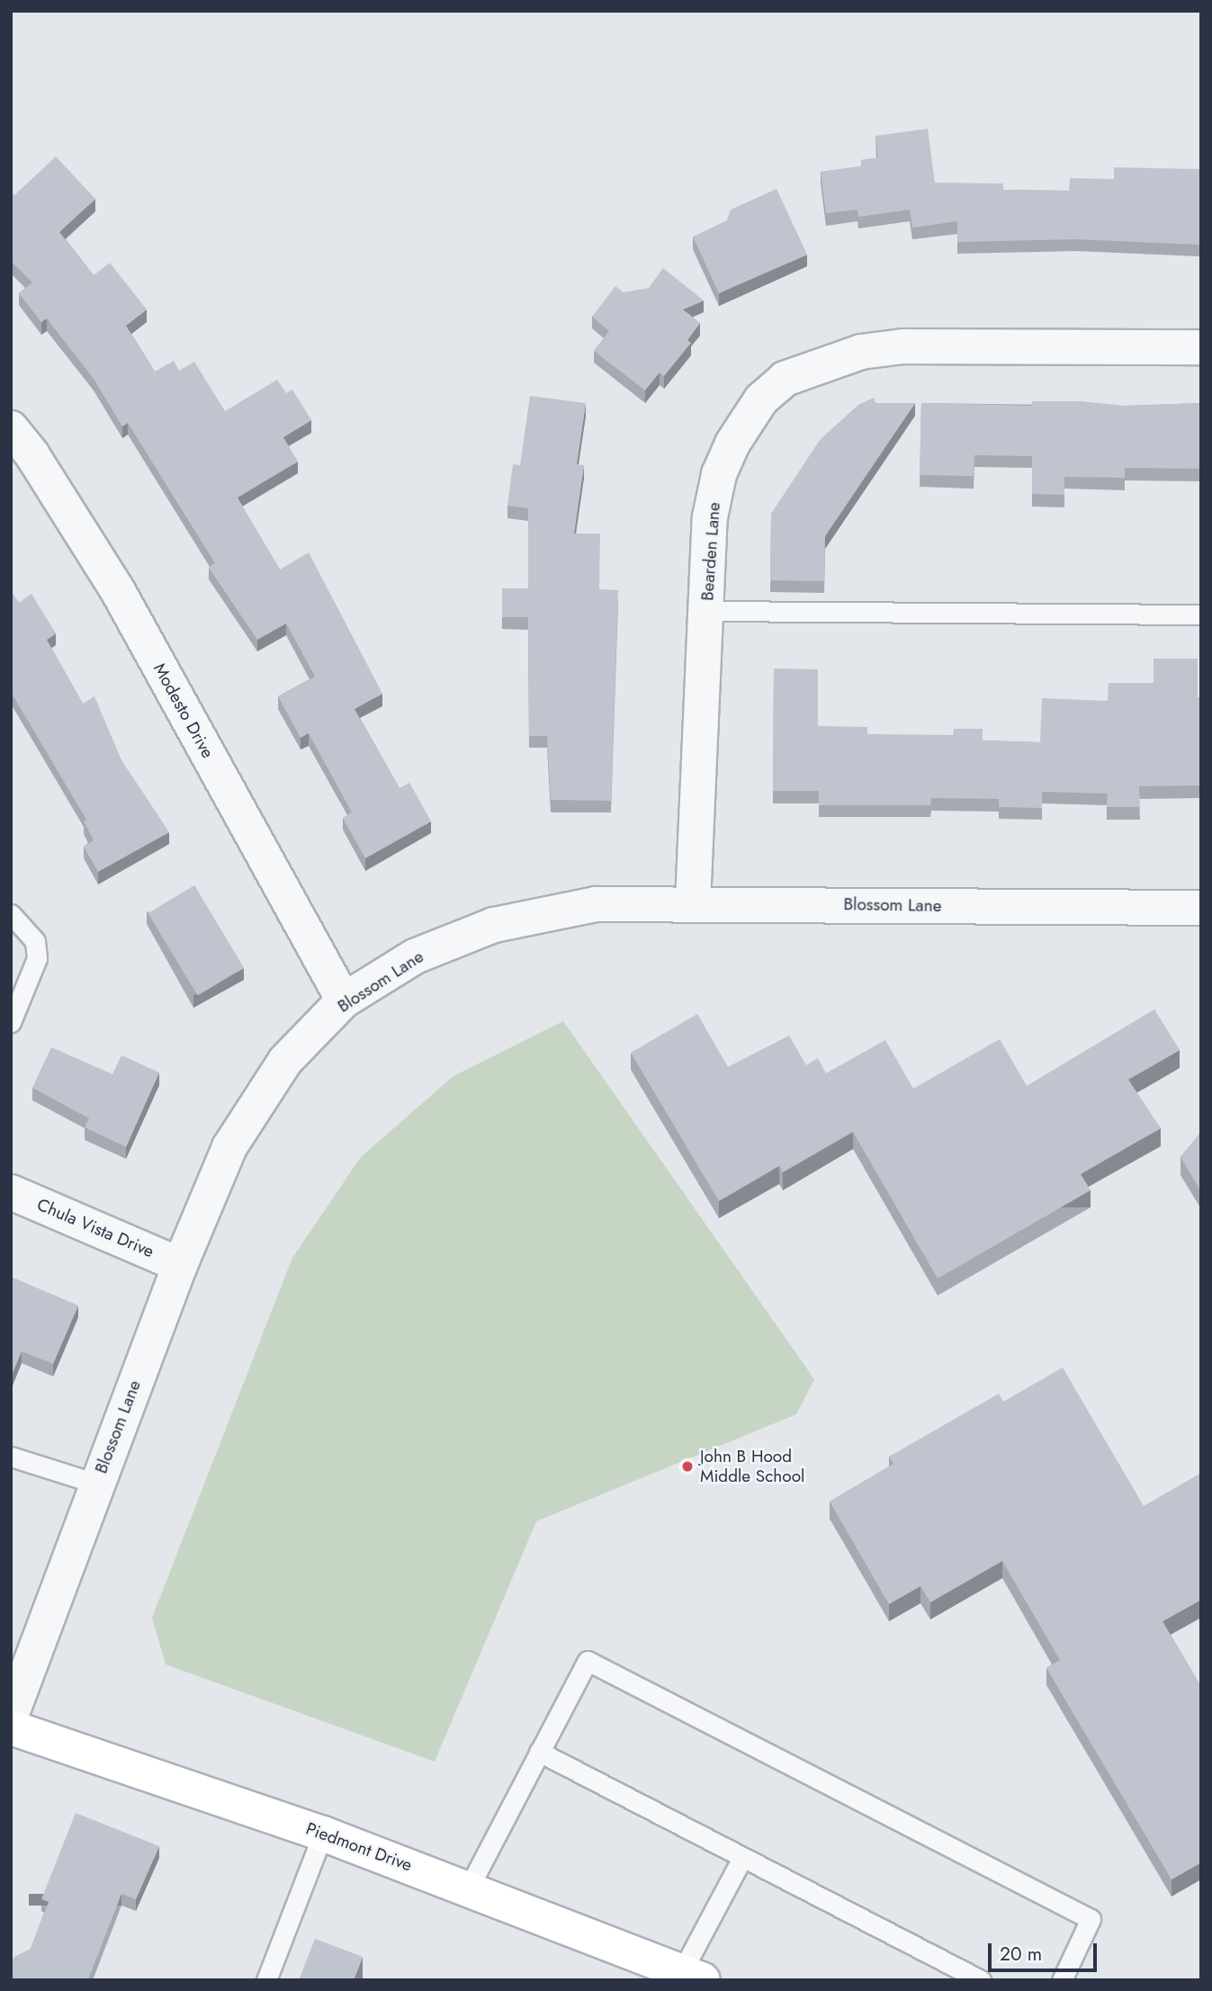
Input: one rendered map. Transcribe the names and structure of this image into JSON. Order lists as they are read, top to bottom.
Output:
{
  "streets": {
    "street": [
      "Bearden Lane",
      "Modesto Drive",
      "Blossom Lane",
      "Chula Vista Drive",
      "Piedmont Drive"
    ]
  },
  "crossings": [
    ["Bearden Lane", "Blossom Lane"],
    ["Modesto Drive", "Blossom Lane"],
    ["Blossom Lane", "Chula Vista Drive"]
  ],
  "places": ["John B Hood Middle School"],
  "scale_bar": "20 m"
}
